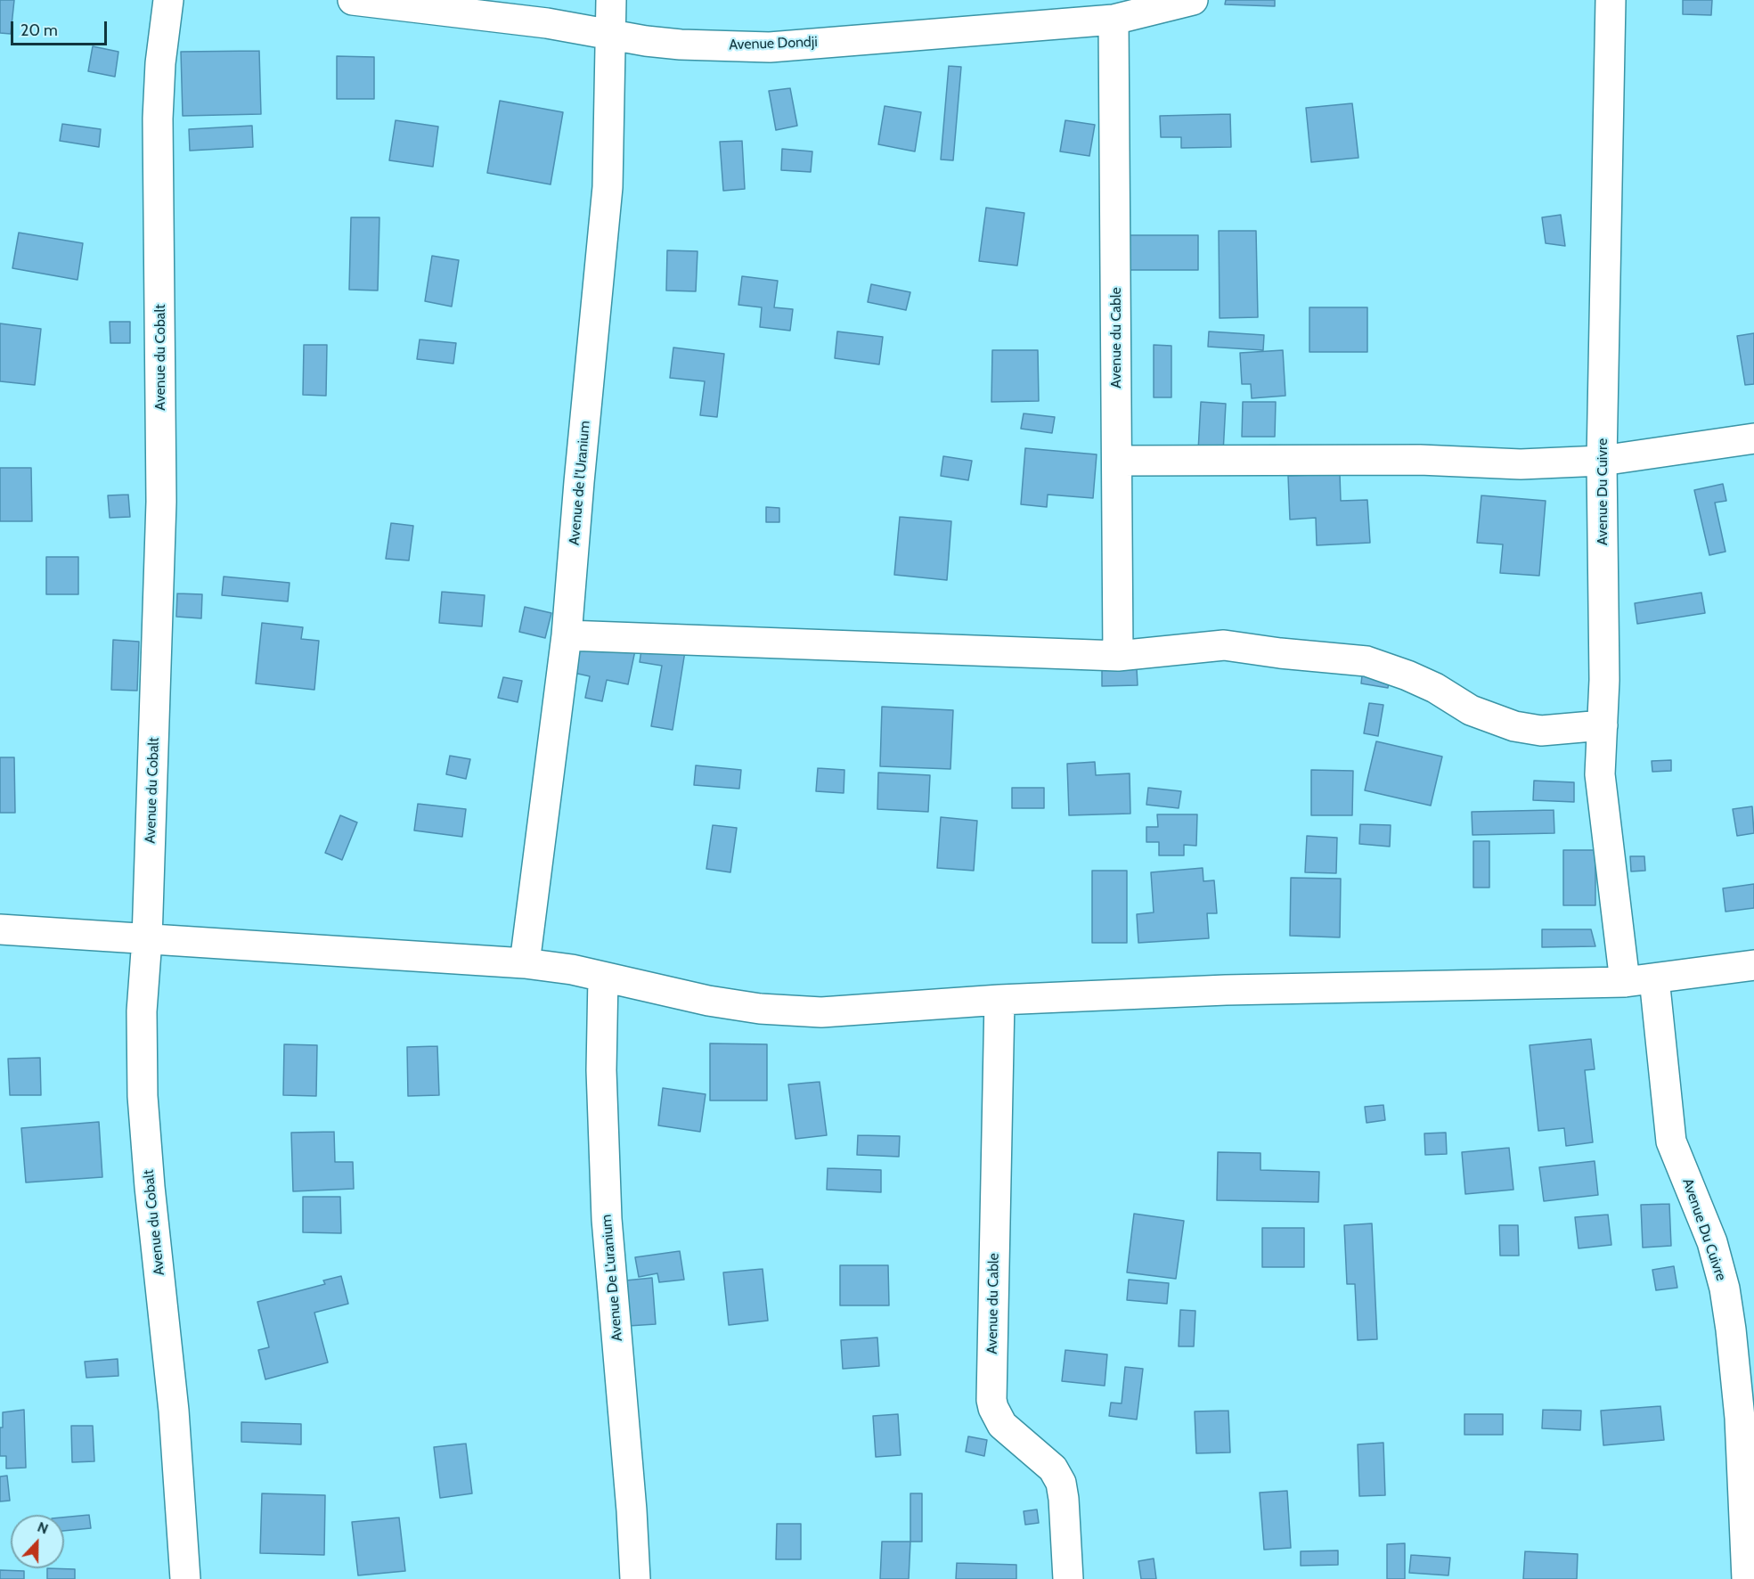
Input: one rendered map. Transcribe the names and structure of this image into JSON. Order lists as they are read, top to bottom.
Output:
{
  "streets": {
    "street": [
      "Avenue Dondji",
      "Avenue du Cable",
      "Avenue du Cobalt",
      "Avenue de l'Uranium",
      "Avenue Du Cuivre",
      "Avenue De L'uranium"
    ]
  },
  "crossings": [
    ["Avenue Dondji", "Avenue du Cable"],
    ["Avenue Dondji", "Avenue de l'Uranium"]
  ],
  "scale_bar": "20 m",
  "north": "top"
}
